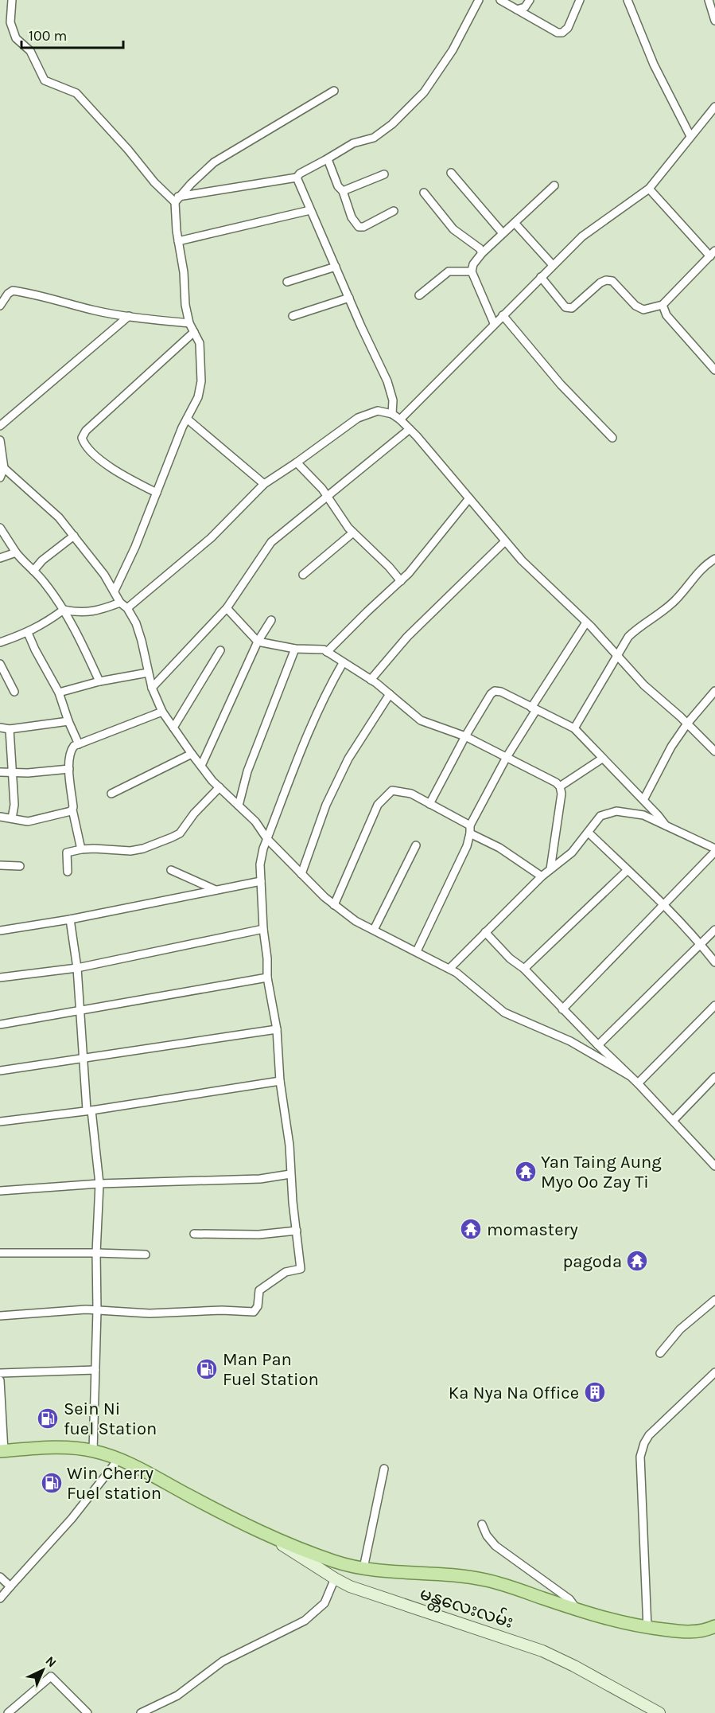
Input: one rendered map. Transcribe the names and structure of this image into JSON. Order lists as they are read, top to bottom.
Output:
{
  "streets": {
    "main road": ["မန္တလေးလမ်း"]
  },
  "places": {
    "temple": ["Yan Taing Aung Myo Oo Zay Ti", "momastery", "pagoda"],
    "fuel station": ["Man Pan Fuel Station", "Sein Ni fuel Station", "Win Cherry Fuel station"],
    "building": ["Ka Nya Na Office"]
  },
  "scale_bar": "100 m",
  "north": "top right"
}
